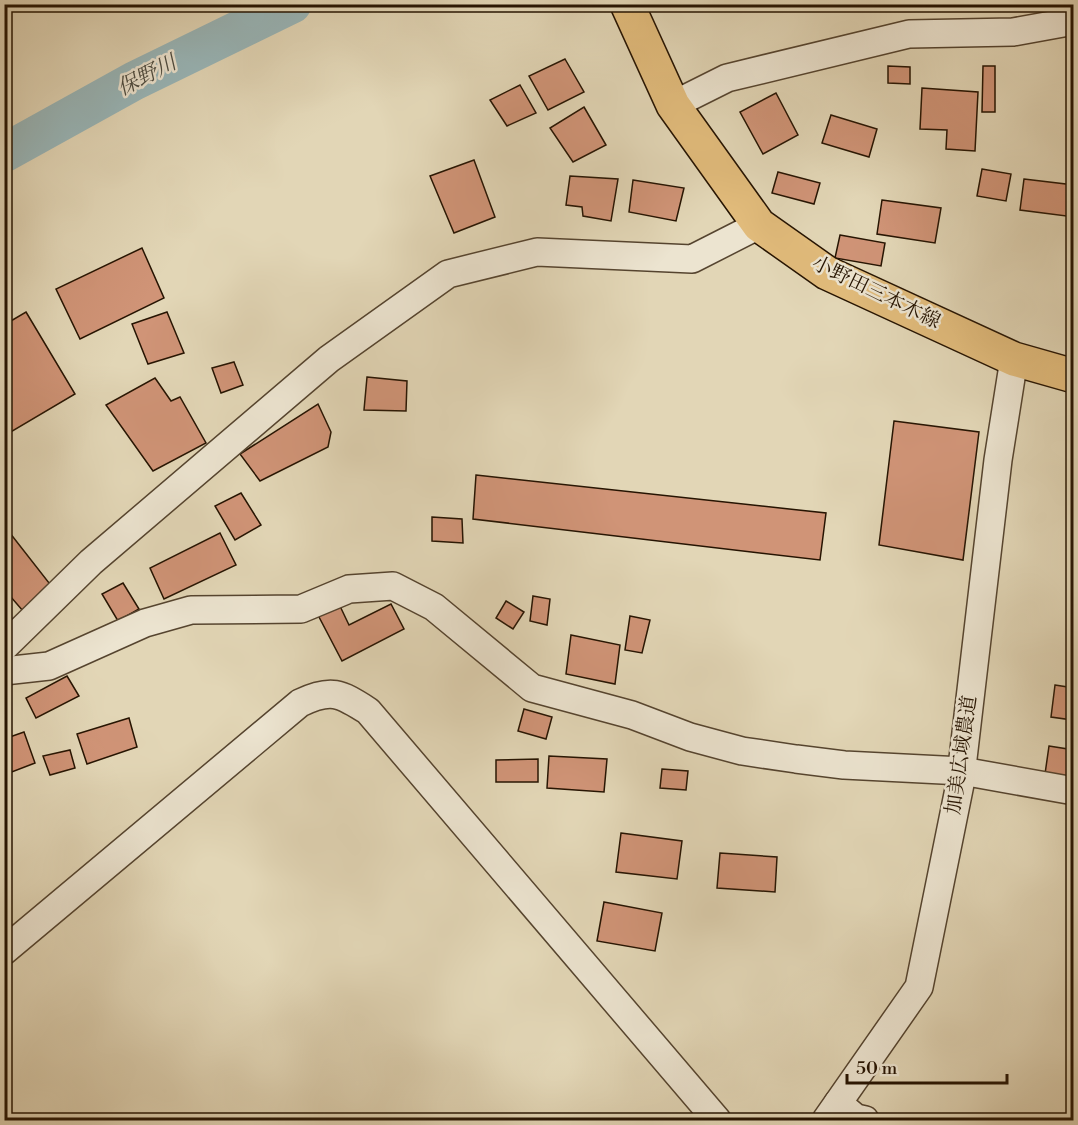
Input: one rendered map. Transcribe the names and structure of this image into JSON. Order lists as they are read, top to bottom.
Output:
{
  "streets": {
    "main road": ["小野田三本木線"],
    "street": ["加美広域農道"]
  },
  "crossings": [
    ["小野田三本木線", "加美広域農道"]
  ],
  "water": ["保野川"],
  "scale_bar": "50 m"
}
